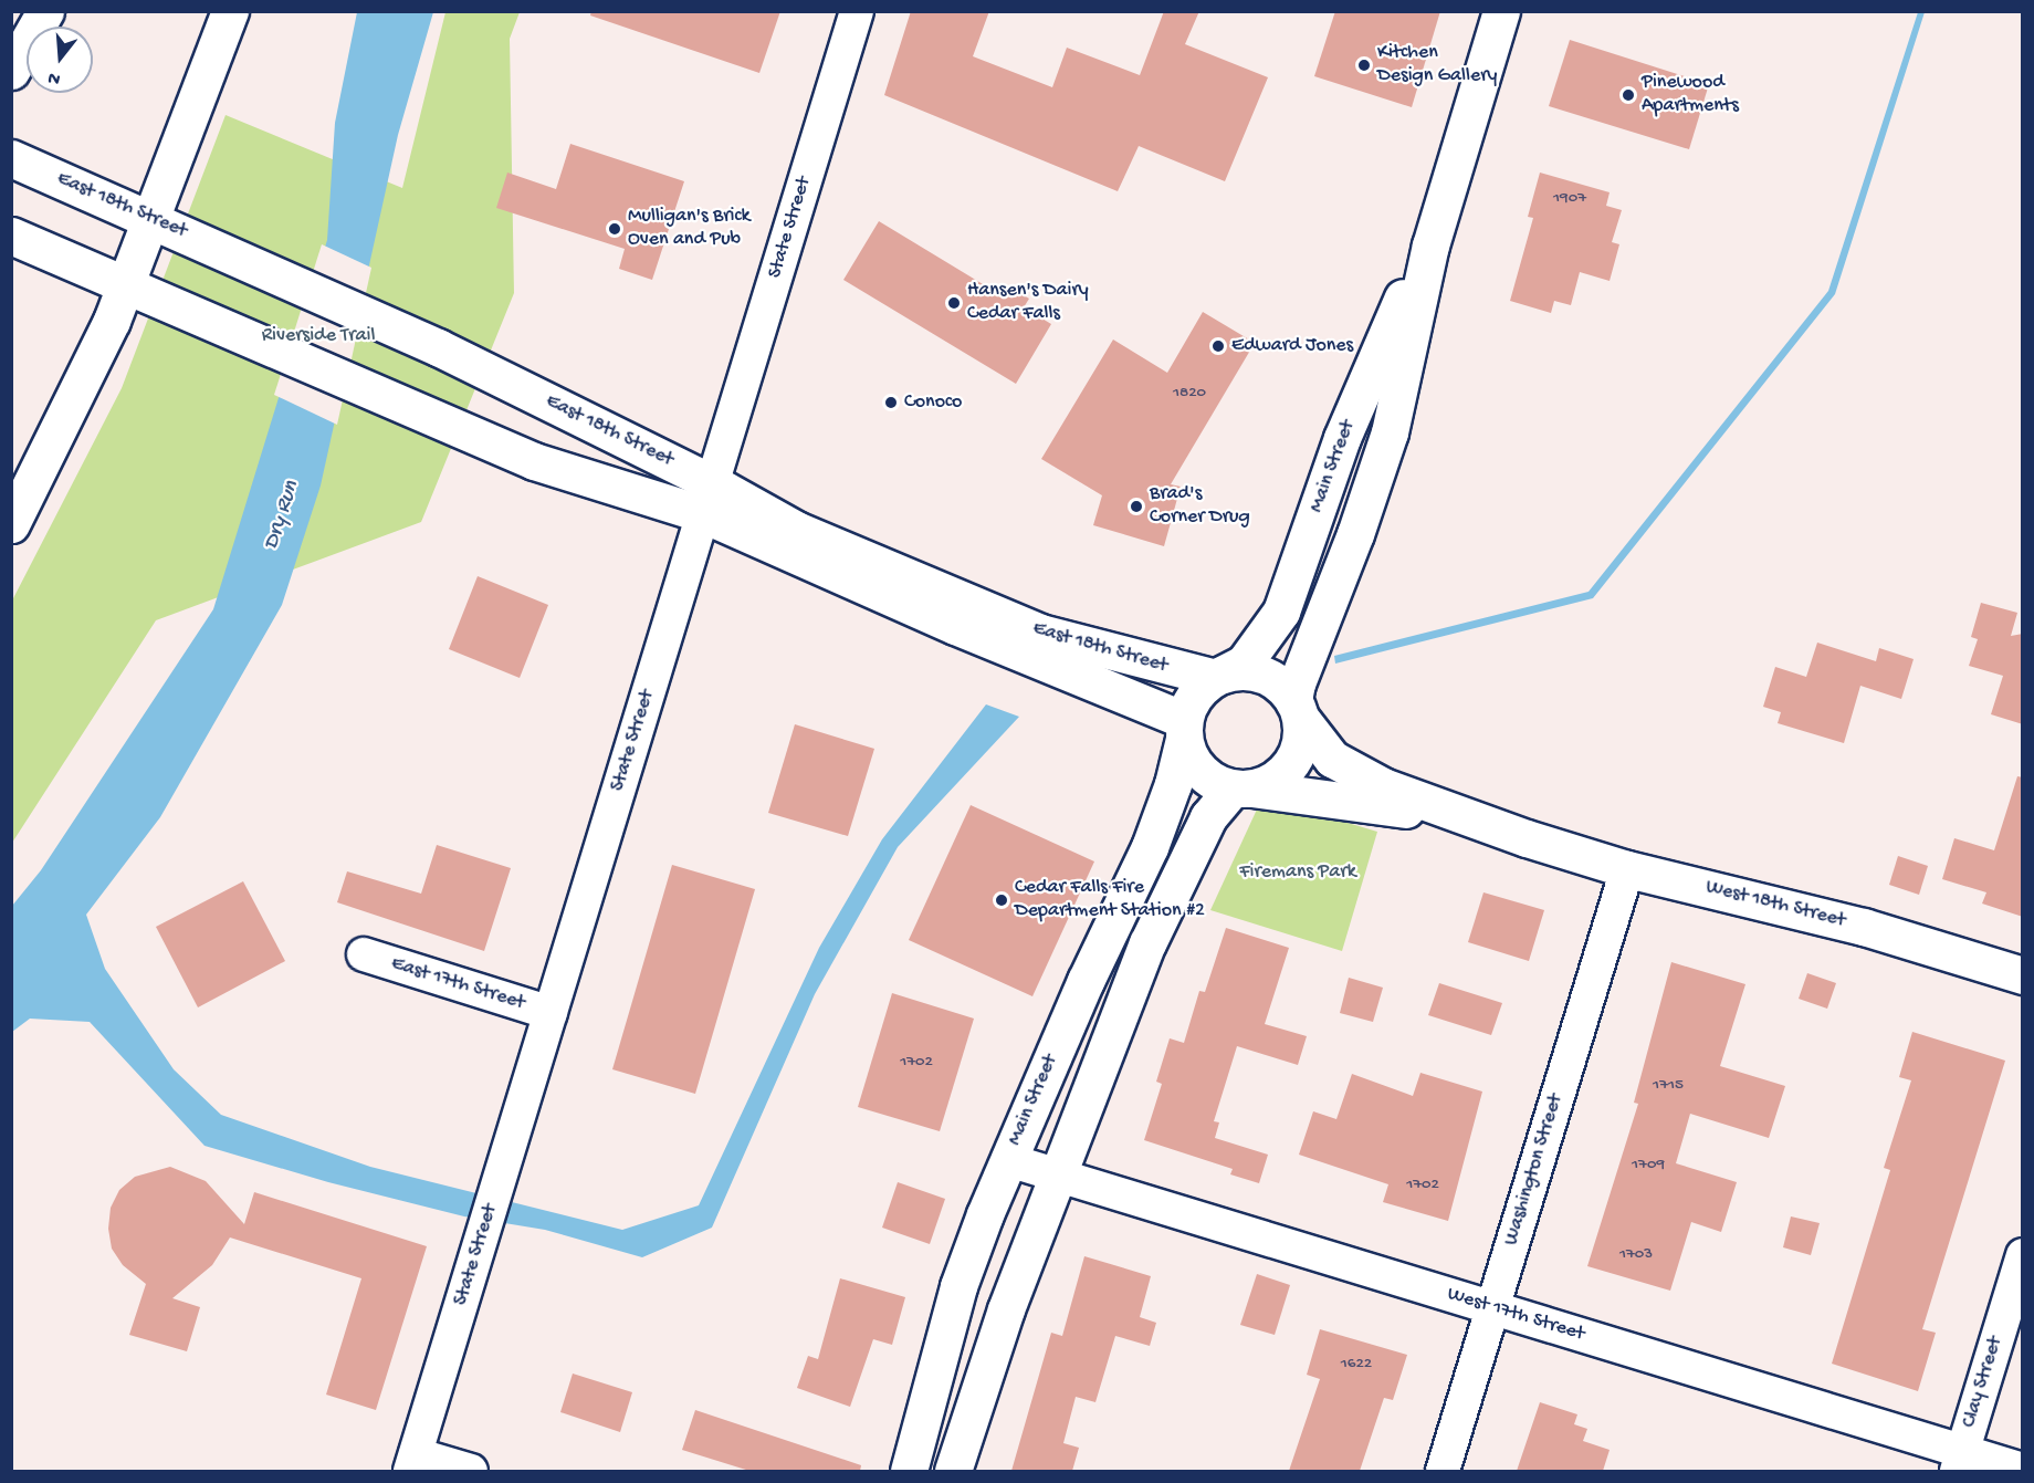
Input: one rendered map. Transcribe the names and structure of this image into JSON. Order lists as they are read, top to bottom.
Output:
{
  "streets": {
    "main road": ["East 18th Street", "Main Street", "West 18th Street"],
    "street": [
      "State Street",
      "East 17th Street",
      "Washington Street",
      "West 17th Street",
      "Clay Street"
    ]
  },
  "crossings": [
    ["East 18th Street", "State Street"],
    ["East 18th Street", "Main Street"],
    ["East 18th Street", "West 18th Street"],
    ["State Street", "East 17th Street"],
    ["Main Street", "West 18th Street"],
    ["Main Street", "West 17th Street"],
    ["West 18th Street", "Washington Street"],
    ["Washington Street", "West 17th Street"],
    ["West 17th Street", "Clay Street"]
  ],
  "water": ["Dry Run"],
  "parks": ["Riverside Trail", "Firemans Park"],
  "places": [
    "Kitchen Design Gallery",
    "Pinewood Apartments",
    "Mulligan's Brick Oven and Pub",
    "Hansen's Dairy Cedar Falls",
    "Edward Jones",
    "Conoco",
    "Brad's Corner Drug",
    "Cedar Falls Fire Department Station #2"
  ],
  "house_numbers": [
    "1907",
    "1820",
    "1702",
    "1715",
    "1709",
    "1702",
    "1703",
    "1622"
  ],
  "north": "bottom"
}
